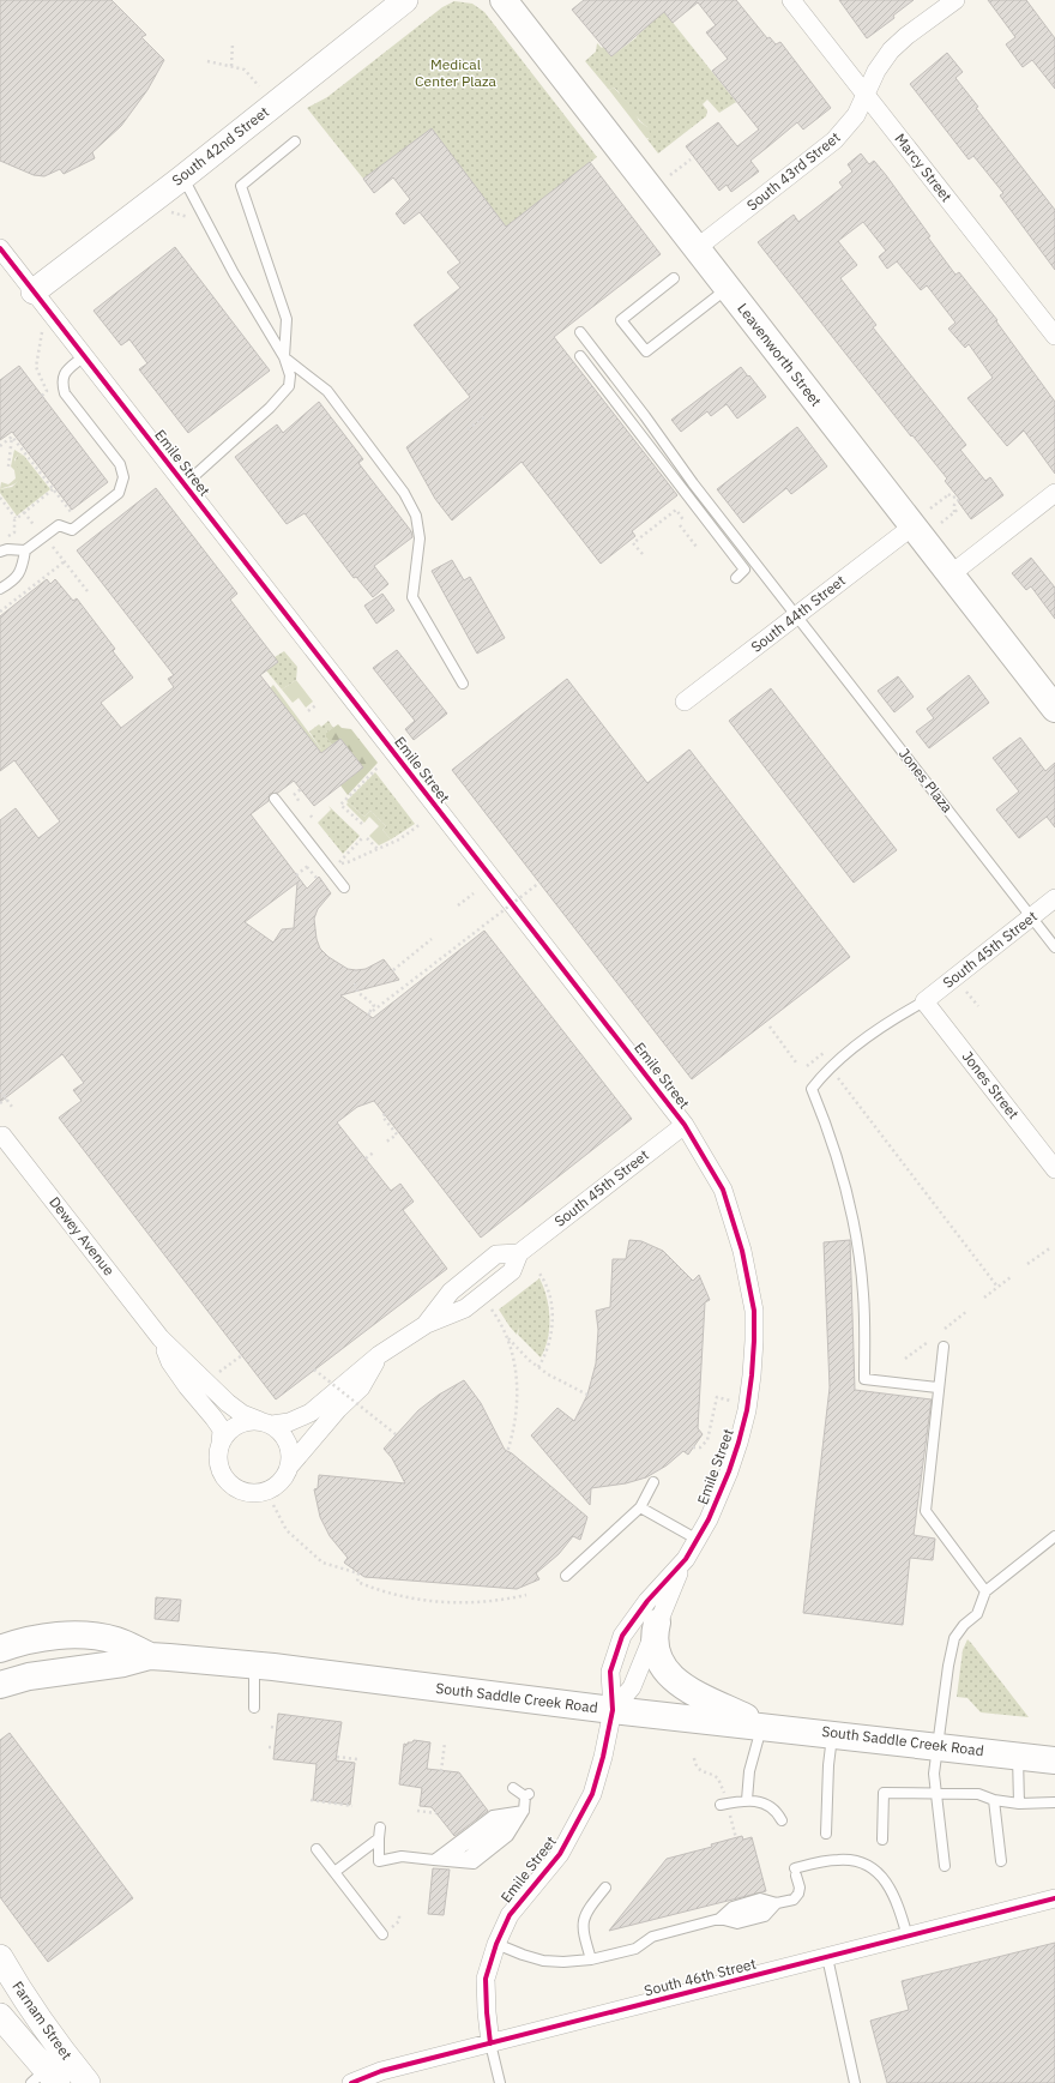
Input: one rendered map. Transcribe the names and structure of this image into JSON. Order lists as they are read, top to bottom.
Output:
{
  "streets": {
    "main road": [
      "South 42nd Street",
      "Leavenworth Street",
      "South Saddle Creek Road",
      "Farnam Street"
    ],
    "street": [
      "Marcy Street",
      "South 43rd Street",
      "Emile Street",
      "South 44th Street",
      "South 45th Street",
      "Jones Street",
      "Dewey Avenue",
      "South 46th Street"
    ],
    "lane": ["Jones Plaza"]
  },
  "crossings": [
    ["South 42nd Street", "Emile Street"],
    ["Marcy Street", "South 43rd Street"],
    ["South 43rd Street", "Leavenworth Street"],
    ["Leavenworth Street", "South 44th Street"],
    ["Emile Street", "South 45th Street"],
    ["Emile Street", "South Saddle Creek Road"],
    ["Emile Street", "South 46th Street"],
    ["South 44th Street", "Jones Plaza"],
    ["Jones Plaza", "South 45th Street"],
    ["South 45th Street", "Jones Street"],
    ["South 45th Street", "Dewey Avenue"]
  ],
  "parks": ["Medical Center Plaza"]
}
